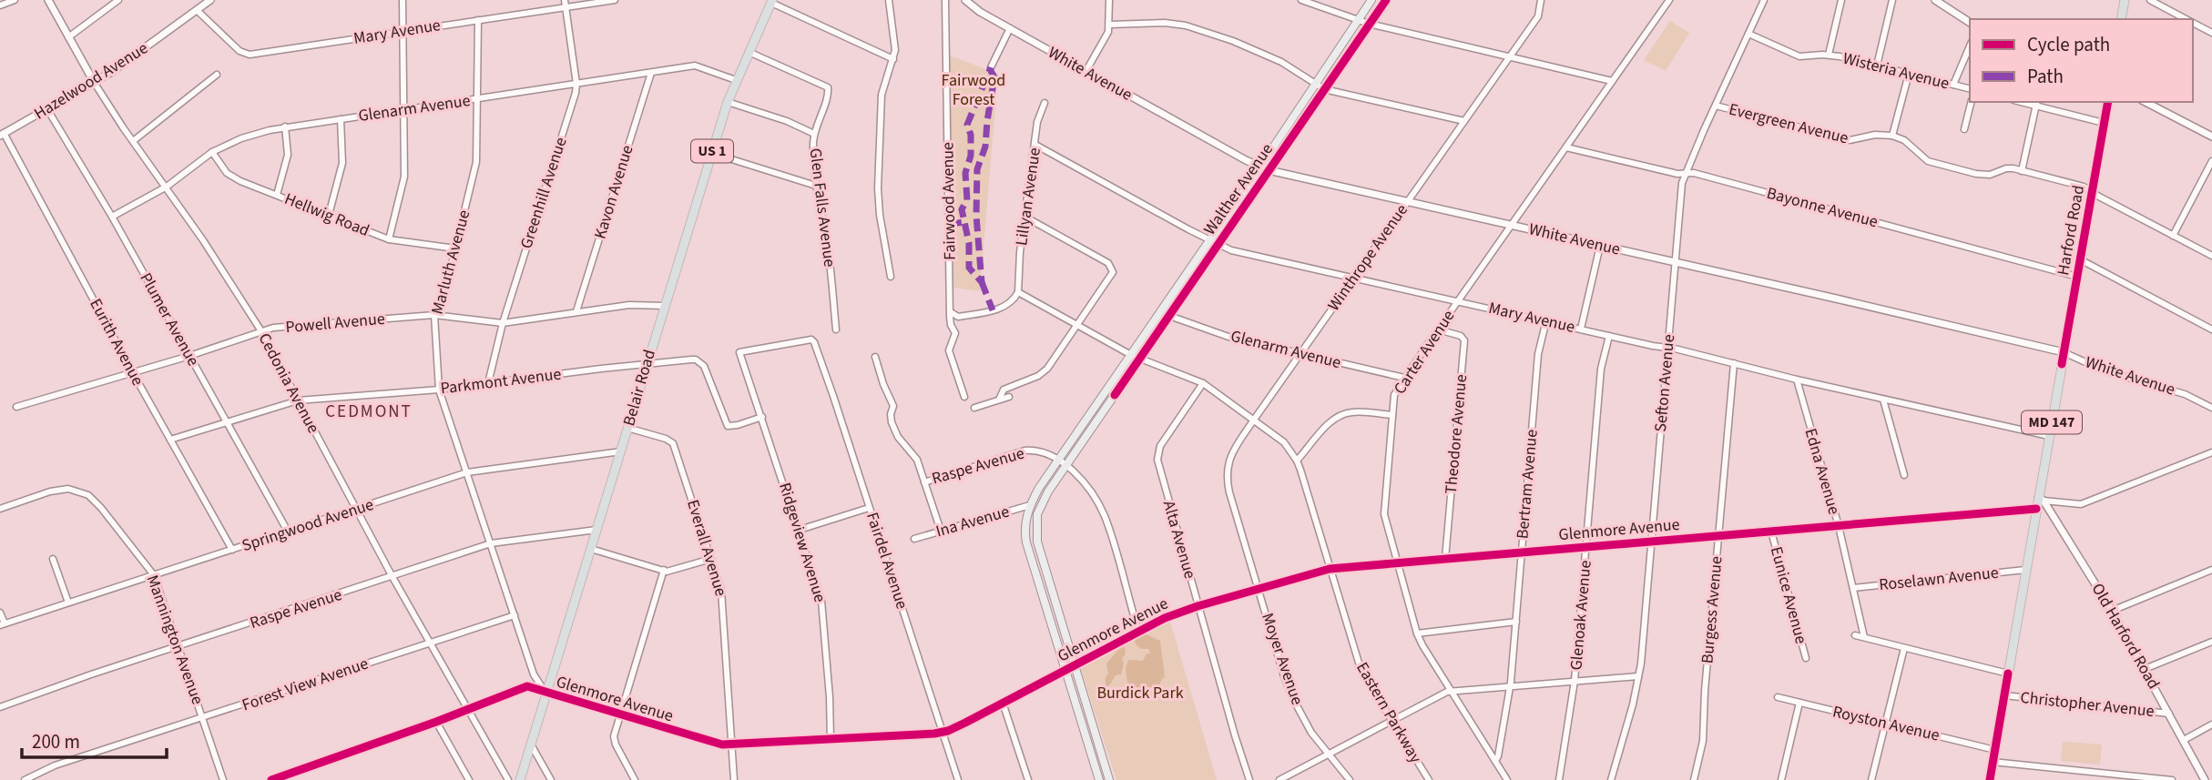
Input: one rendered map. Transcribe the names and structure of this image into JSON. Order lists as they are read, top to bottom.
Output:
{
  "streets": {
    "main road": [
      "US 1",
      "Walther Avenue",
      "Harford Road",
      "Belair Road",
      "MD 147"
    ],
    "street": [
      "Mary Avenue",
      "Wisteria Avenue",
      "White Avenue",
      "Hazelwood Avenue",
      "Glenarm Avenue",
      "Evergreen Avenue",
      "Kavon Avenue",
      "Greenhill Avenue",
      "Lillyan Avenue",
      "Fairwood Avenue",
      "Glen Falls Avenue",
      "Bayonne Avenue",
      "Hellwig Road",
      "Winthrope Avenue",
      "Marluth Avenue",
      "Plumer Avenue",
      "Powell Avenue",
      "Eurith Avenue",
      "Carter Avenue",
      "Parkmont Avenue",
      "Cedonia Avenue",
      "Sefton Avenue",
      "Theodore Avenue",
      "Raspe Avenue",
      "Edna Avenue",
      "Bertram Avenue",
      "Ina Avenue",
      "Springwood Avenue",
      "Glenmore Avenue",
      "Alta Avenue",
      "Ridgeview Avenue",
      "Everall Avenue",
      "Fairdel Avenue",
      "Roselawn Avenue",
      "Eunice Avenue",
      "Burgess Avenue",
      "Glenoak Avenue",
      "Old Harford Road",
      "Mannington Avenue",
      "Moyer Avenue",
      "Forest View Avenue",
      "Christopher Avenue",
      "Eastern Parkway",
      "Royston Avenue"
    ]
  },
  "crossings": [
    ["Mary Avenue", "Hazelwood Avenue"],
    ["Mary Avenue", "Walther Avenue"],
    ["Mary Avenue", "Greenhill Avenue"],
    ["Mary Avenue", "Lillyan Avenue"],
    ["Mary Avenue", "Harford Road"],
    ["Mary Avenue", "Winthrope Avenue"],
    ["Mary Avenue", "Marluth Avenue"],
    ["Mary Avenue", "Carter Avenue"],
    ["Mary Avenue", "Sefton Avenue"],
    ["Mary Avenue", "Edna Avenue"],
    ["Mary Avenue", "Bertram Avenue"],
    ["Mary Avenue", "Burgess Avenue"],
    ["Mary Avenue", "Glenoak Avenue"],
    ["Wisteria Avenue", "Sefton Avenue"],
    ["White Avenue", "Walther Avenue"],
    ["White Avenue", "Harford Road"],
    ["White Avenue", "Winthrope Avenue"],
    ["White Avenue", "Carter Avenue"],
    ["White Avenue", "Sefton Avenue"],
    ["Hazelwood Avenue", "Plumer Avenue"],
    ["Hazelwood Avenue", "Eurith Avenue"],
    ["Hazelwood Avenue", "Cedonia Avenue"],
    ["Glenarm Avenue", "Walther Avenue"],
    ["Glenarm Avenue", "Kavon Avenue"],
    ["Glenarm Avenue", "Greenhill Avenue"],
    ["Glenarm Avenue", "Hellwig Road"],
    ["Glenarm Avenue", "Winthrope Avenue"],
    ["Glenarm Avenue", "Marluth Avenue"],
    ["Glenarm Avenue", "Plumer Avenue"],
    ["Glenarm Avenue", "Carter Avenue"],
    ["Glenarm Avenue", "Cedonia Avenue"],
    ["Glenarm Avenue", "Belair Road"],
    ["Evergreen Avenue", "Sefton Avenue"],
    ["Walther Avenue", "Raspe Avenue"],
    ["Walther Avenue", "Ina Avenue"],
    ["Walther Avenue", "Glenmore Avenue"],
    ["Walther Avenue", "Eastern Parkway"],
    ["Kavon Avenue", "Powell Avenue"],
    ["Greenhill Avenue", "Powell Avenue"],
    ["Greenhill Avenue", "Parkmont Avenue"],
    ["Glen Falls Avenue", "Belair Road"],
    ["Bayonne Avenue", "Harford Road"],
    ["Bayonne Avenue", "Carter Avenue"],
    ["Bayonne Avenue", "Sefton Avenue"],
    ["Hellwig Road", "Marluth Avenue"],
    ["Harford Road", "Glenmore Avenue"],
    ["Harford Road", "Roselawn Avenue"],
    ["Harford Road", "Old Harford Road"],
    ["Harford Road", "Christopher Avenue"],
    ["Harford Road", "Royston Avenue"],
    ["Winthrope Avenue", "Moyer Avenue"],
    ["Winthrope Avenue", "Eastern Parkway"],
    ["Marluth Avenue", "Powell Avenue"],
    ["Marluth Avenue", "Parkmont Avenue"],
    ["Marluth Avenue", "Belair Road"],
    ["Marluth Avenue", "Raspe Avenue"],
    ["Marluth Avenue", "Springwood Avenue"],
    ["Marluth Avenue", "Glenmore Avenue"],
    ["Marluth Avenue", "Forest View Avenue"],
    ["Plumer Avenue", "Powell Avenue"],
    ["Plumer Avenue", "Parkmont Avenue"],
    ["Plumer Avenue", "Springwood Avenue"],
    ["Powell Avenue", "Eurith Avenue"],
    ["Powell Avenue", "Cedonia Avenue"],
    ["Powell Avenue", "Belair Road"],
    ["Eurith Avenue", "Parkmont Avenue"],
    ["Eurith Avenue", "Springwood Avenue"],
    ["Carter Avenue", "Theodore Avenue"],
    ["Carter Avenue", "Bertram Avenue"],
    ["Carter Avenue", "Glenmore Avenue"],
    ["Parkmont Avenue", "Cedonia Avenue"],
    ["Parkmont Avenue", "Belair Road"],
    ["Parkmont Avenue", "Ridgeview Avenue"],
    ["Cedonia Avenue", "Raspe Avenue"],
    ["Cedonia Avenue", "Springwood Avenue"],
    ["Cedonia Avenue", "Glenmore Avenue"],
    ["Cedonia Avenue", "Forest View Avenue"],
    ["Sefton Avenue", "Glenmore Avenue"],
    ["Belair Road", "Raspe Avenue"],
    ["Belair Road", "Springwood Avenue"],
    ["Belair Road", "Glenmore Avenue"],
    ["Belair Road", "Everall Avenue"],
    ["Theodore Avenue", "Glenmore Avenue"],
    ["Raspe Avenue", "Glenmore Avenue"],
    ["Raspe Avenue", "Mannington Avenue"],
    ["Edna Avenue", "Glenmore Avenue"],
    ["Edna Avenue", "Roselawn Avenue"],
    ["Edna Avenue", "Christopher Avenue"],
    ["Bertram Avenue", "Glenmore Avenue"],
    ["Springwood Avenue", "Mannington Avenue"],
    ["Glenmore Avenue", "Alta Avenue"],
    ["Glenmore Avenue", "Ridgeview Avenue"],
    ["Glenmore Avenue", "Everall Avenue"],
    ["Glenmore Avenue", "Fairdel Avenue"],
    ["Glenmore Avenue", "Eunice Avenue"],
    ["Glenmore Avenue", "Burgess Avenue"],
    ["Glenmore Avenue", "Glenoak Avenue"],
    ["Glenmore Avenue", "Moyer Avenue"],
    ["Glenmore Avenue", "Eastern Parkway"],
    ["Alta Avenue", "Eastern Parkway"],
    ["Ridgeview Avenue", "Fairdel Avenue"],
    ["Old Harford Road", "Christopher Avenue"],
    ["Mannington Avenue", "Forest View Avenue"]
  ],
  "districts": ["CEDMONT"],
  "parks": ["Fairwood Forest", "Burdick Park"],
  "legend": ["Cycle path", "Path"],
  "scale_bar": "200 m"
}
